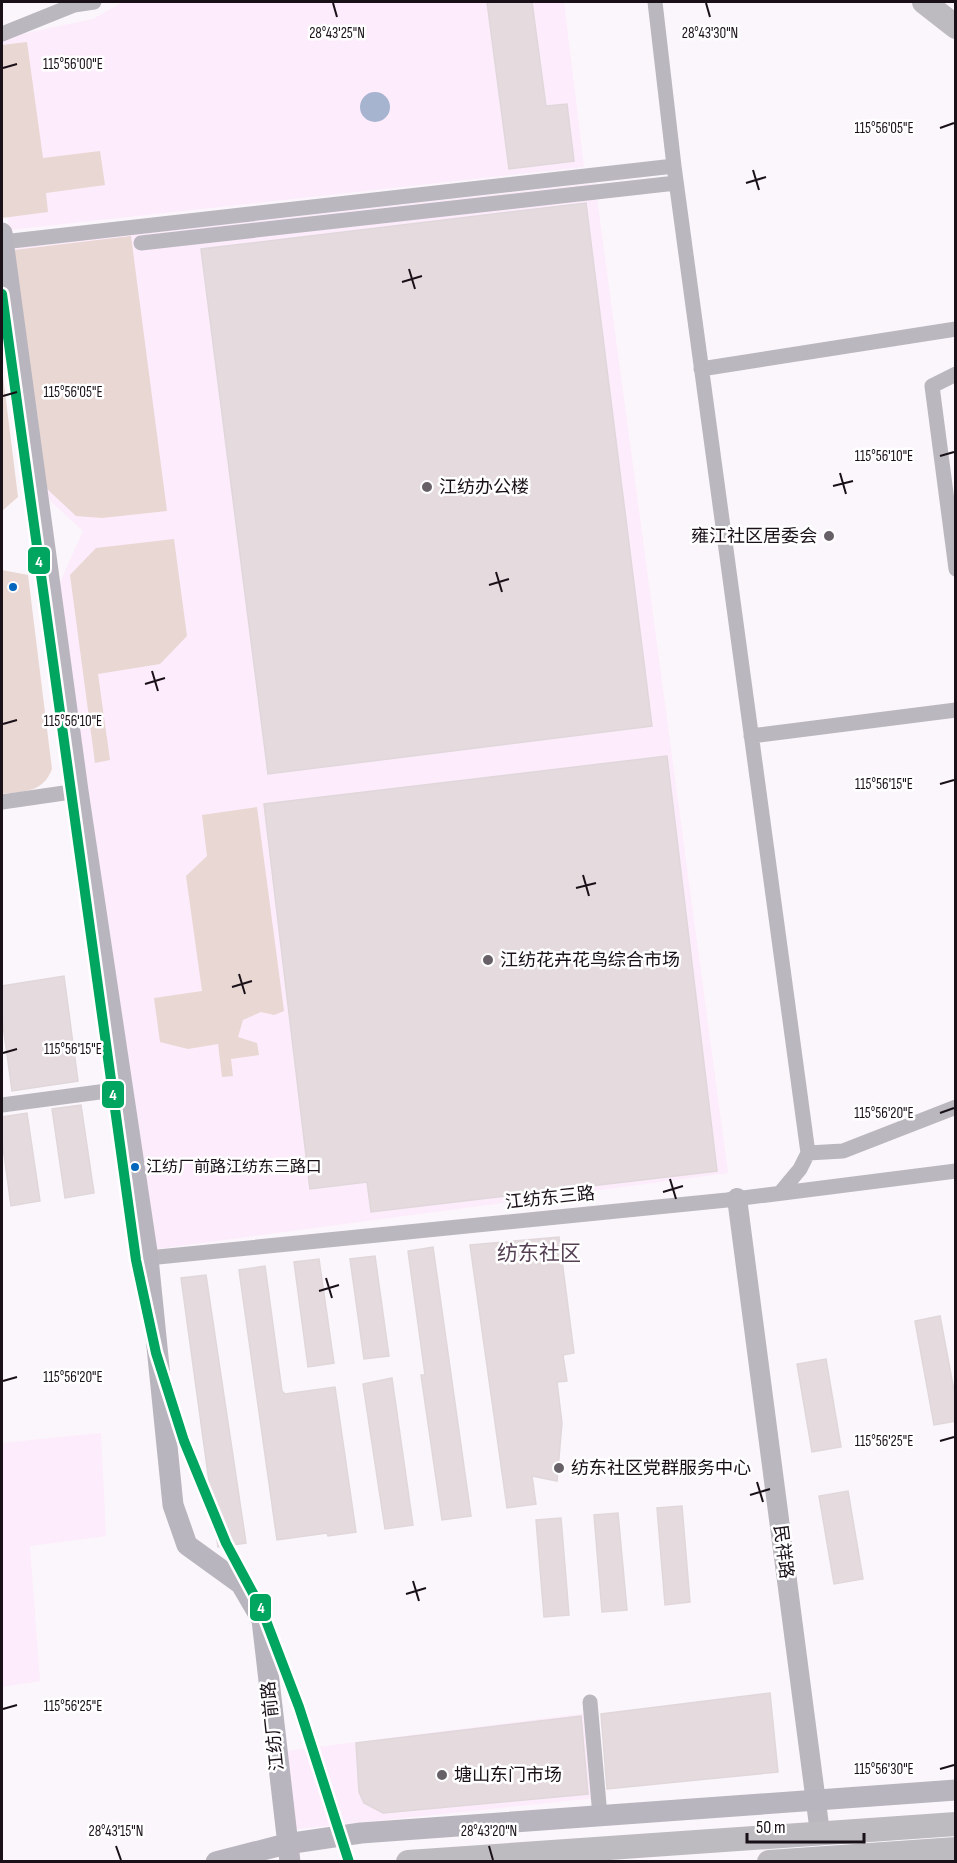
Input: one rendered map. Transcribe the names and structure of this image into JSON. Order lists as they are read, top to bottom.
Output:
{
  "streets": {
    "main road": ["江纺厂前路"],
    "street": ["江纺东三路", "民祥路"]
  },
  "crossings": [
    ["江纺东三路", "民祥路"],
    ["江纺东三路", "江纺厂前路"]
  ],
  "districts": ["纺东社区"],
  "places": [
    "江纺办公楼",
    "雍江社区居委会",
    "江纺花卉花鸟综合市场",
    "江纺厂前路江纺东三路口",
    "纺东社区党群服务中心",
    "塘山东门市场"
  ],
  "lines": ["transit line 4"],
  "scale_bar": "50 m",
  "coordinates": [
    "28°43'25\"N",
    "28°43'30\"N",
    "115°56'00\"E",
    "115°56'05\"E",
    "115°56'10\"E",
    "115°56'15\"E",
    "115°56'20\"E",
    "115°56'25\"E",
    "115°56'30\"E",
    "28°43'15\"N",
    "28°43'20\"N"
  ]
}
